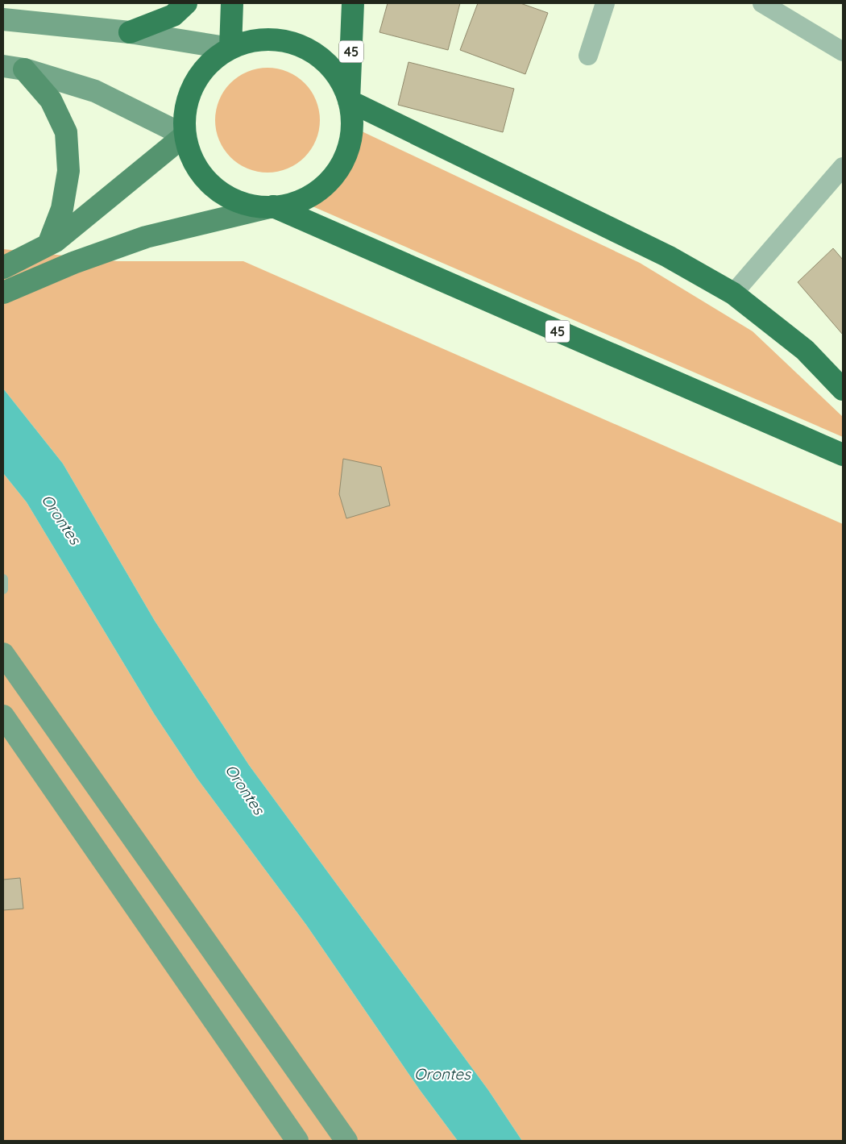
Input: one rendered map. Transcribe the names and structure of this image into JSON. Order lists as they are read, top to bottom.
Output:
{
  "streets": {
    "highway": ["45"]
  },
  "water": ["Orontes"]
}
